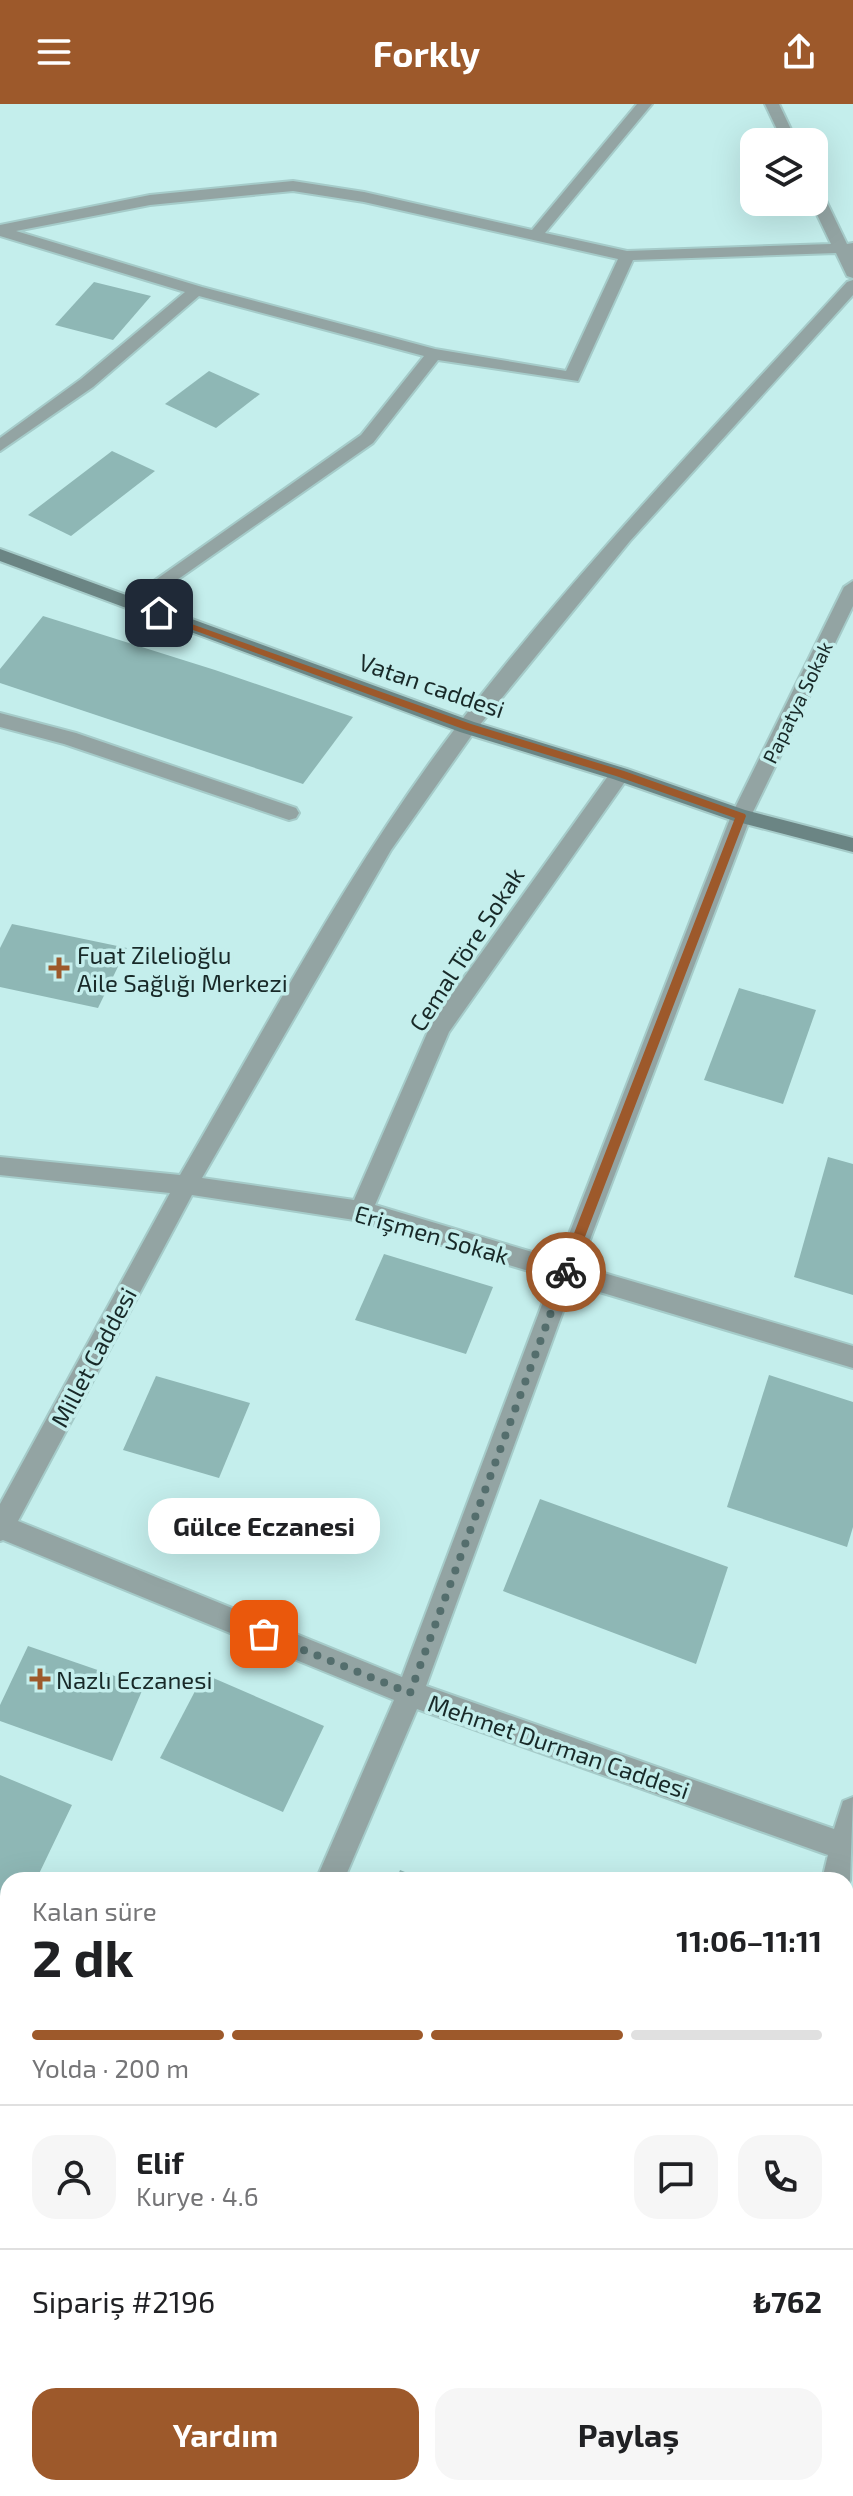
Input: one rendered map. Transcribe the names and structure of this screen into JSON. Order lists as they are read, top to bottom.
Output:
{
  "streets": {
    "street": [
      "Vatan caddesi",
      "Papatya Sokak",
      "Cemal Töre Sokak",
      "Erişmen Sokak",
      "Millet Caddesi",
      "Mehmet Durman Caddesi"
    ]
  },
  "crossings": [
    ["Vatan caddesi", "Papatya Sokak"],
    ["Vatan caddesi", "Cemal Töre Sokak"],
    ["Vatan caddesi", "Millet Caddesi"],
    ["Papatya Sokak", "Erişmen Sokak"],
    ["Papatya Sokak", "Mehmet Durman Caddesi"],
    ["Cemal Töre Sokak", "Erişmen Sokak"],
    ["Erişmen Sokak", "Millet Caddesi"],
    ["Millet Caddesi", "Mehmet Durman Caddesi"]
  ],
  "places": {
    "health": ["Fuat Zilelioğlu Aile Sağlığı Merkezi", "Nazlı Eczanesi"],
    "other": ["Gülce Eczanesi"]
  },
  "page": {
    "header": "Forkly",
    "bubble": "Gülce Eczanesi",
    "heading": ["2 dk", "Kalan süre", "11:06–11:11"],
    "panel": [
      "Elif",
      "Kurye · 4.6",
      "Sipariş #2196",
      "₺762"
    ],
    "bar": "Yolda · 200 m",
    "buttons": ["Yardım", "Paylaş"]
  }
}
